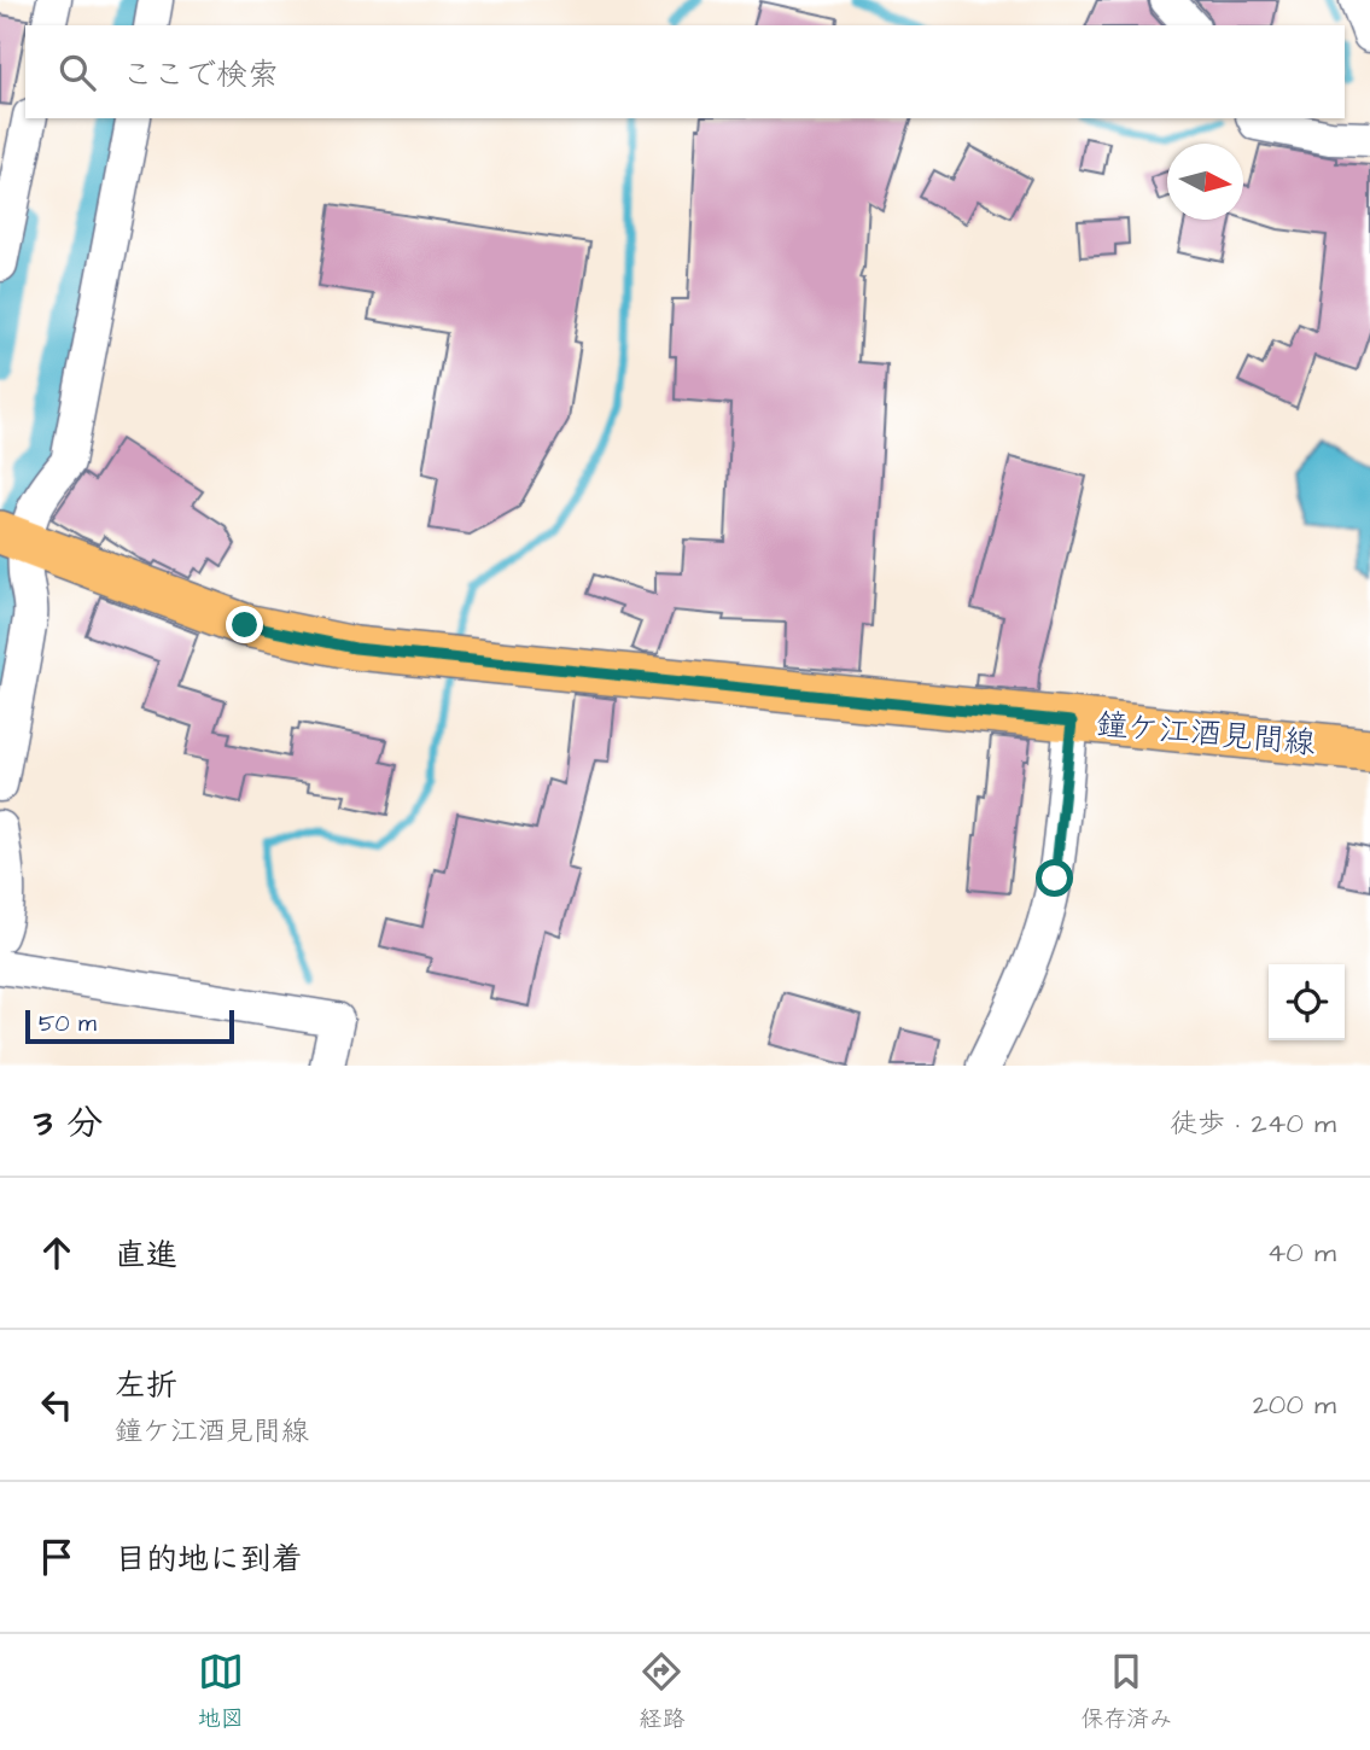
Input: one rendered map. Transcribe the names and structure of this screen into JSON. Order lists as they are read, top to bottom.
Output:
{
  "streets": {
    "main road": ["鐘ケ江酒見間線"]
  },
  "scale_bar": "50 m",
  "north": "right",
  "page": {
    "search": "ここで検索",
    "scale": "50 m",
    "heading": ["3 分", "徒歩 · 240 m"],
    "list": [
      ["直進", "40 m"],
      ["左折", "鐘ケ江酒見間線", "200 m"],
      "目的地に到着"
    ],
    "nav": ["地図", "経路", "保存済み"]
  }
}
